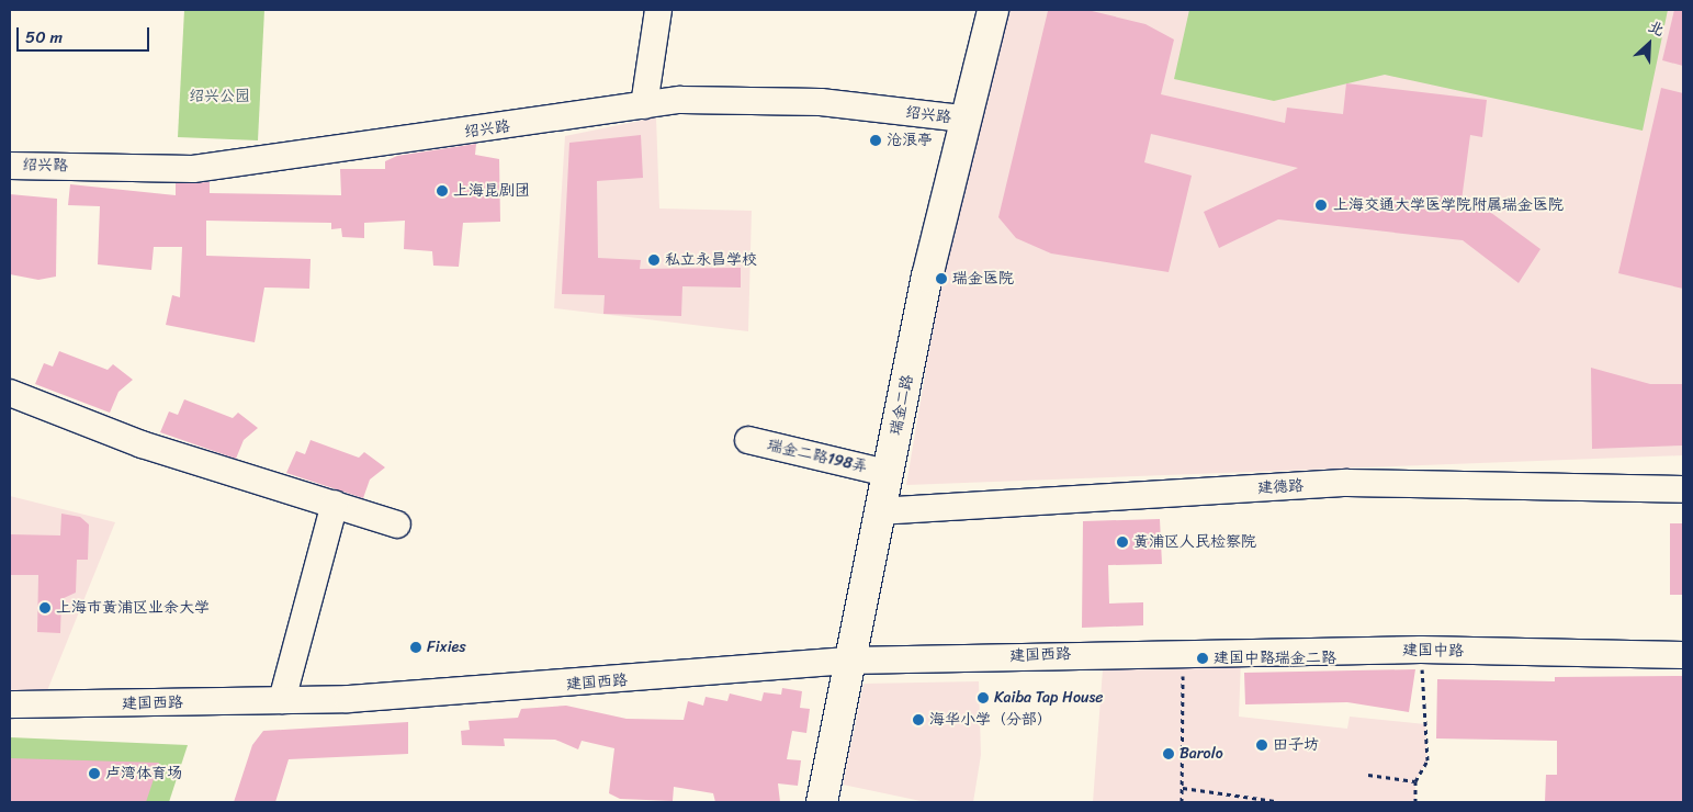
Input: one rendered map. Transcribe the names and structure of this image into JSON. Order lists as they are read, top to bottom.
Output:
{
  "streets": {
    "main road": ["瑞金二路"],
    "street": [
      "绍兴路",
      "瑞金二路198弄",
      "建德路",
      "建国中路",
      "建国西路"
    ]
  },
  "crossings": [
    ["绍兴路", "瑞金二路"],
    ["瑞金二路", "瑞金二路198弄"],
    ["瑞金二路", "建德路"],
    ["瑞金二路", "建国西路"],
    ["建国中路", "建国西路"]
  ],
  "parks": ["绍兴公园"],
  "places": [
    "沧浪亭",
    "上海昆剧团",
    "上海交通大学医学院附属瑞金医院",
    "私立永昌学校",
    "瑞金医院",
    "黄浦区人民检察院",
    "上海市黄浦区业余大学",
    "Fixies",
    "建国中路瑞金二路",
    "Kaiba Tap House",
    "海华小学（分部）",
    "田子坊",
    "Barolo",
    "卢湾体育场"
  ],
  "scale_bar": "50 m",
  "north": "top right"
}
